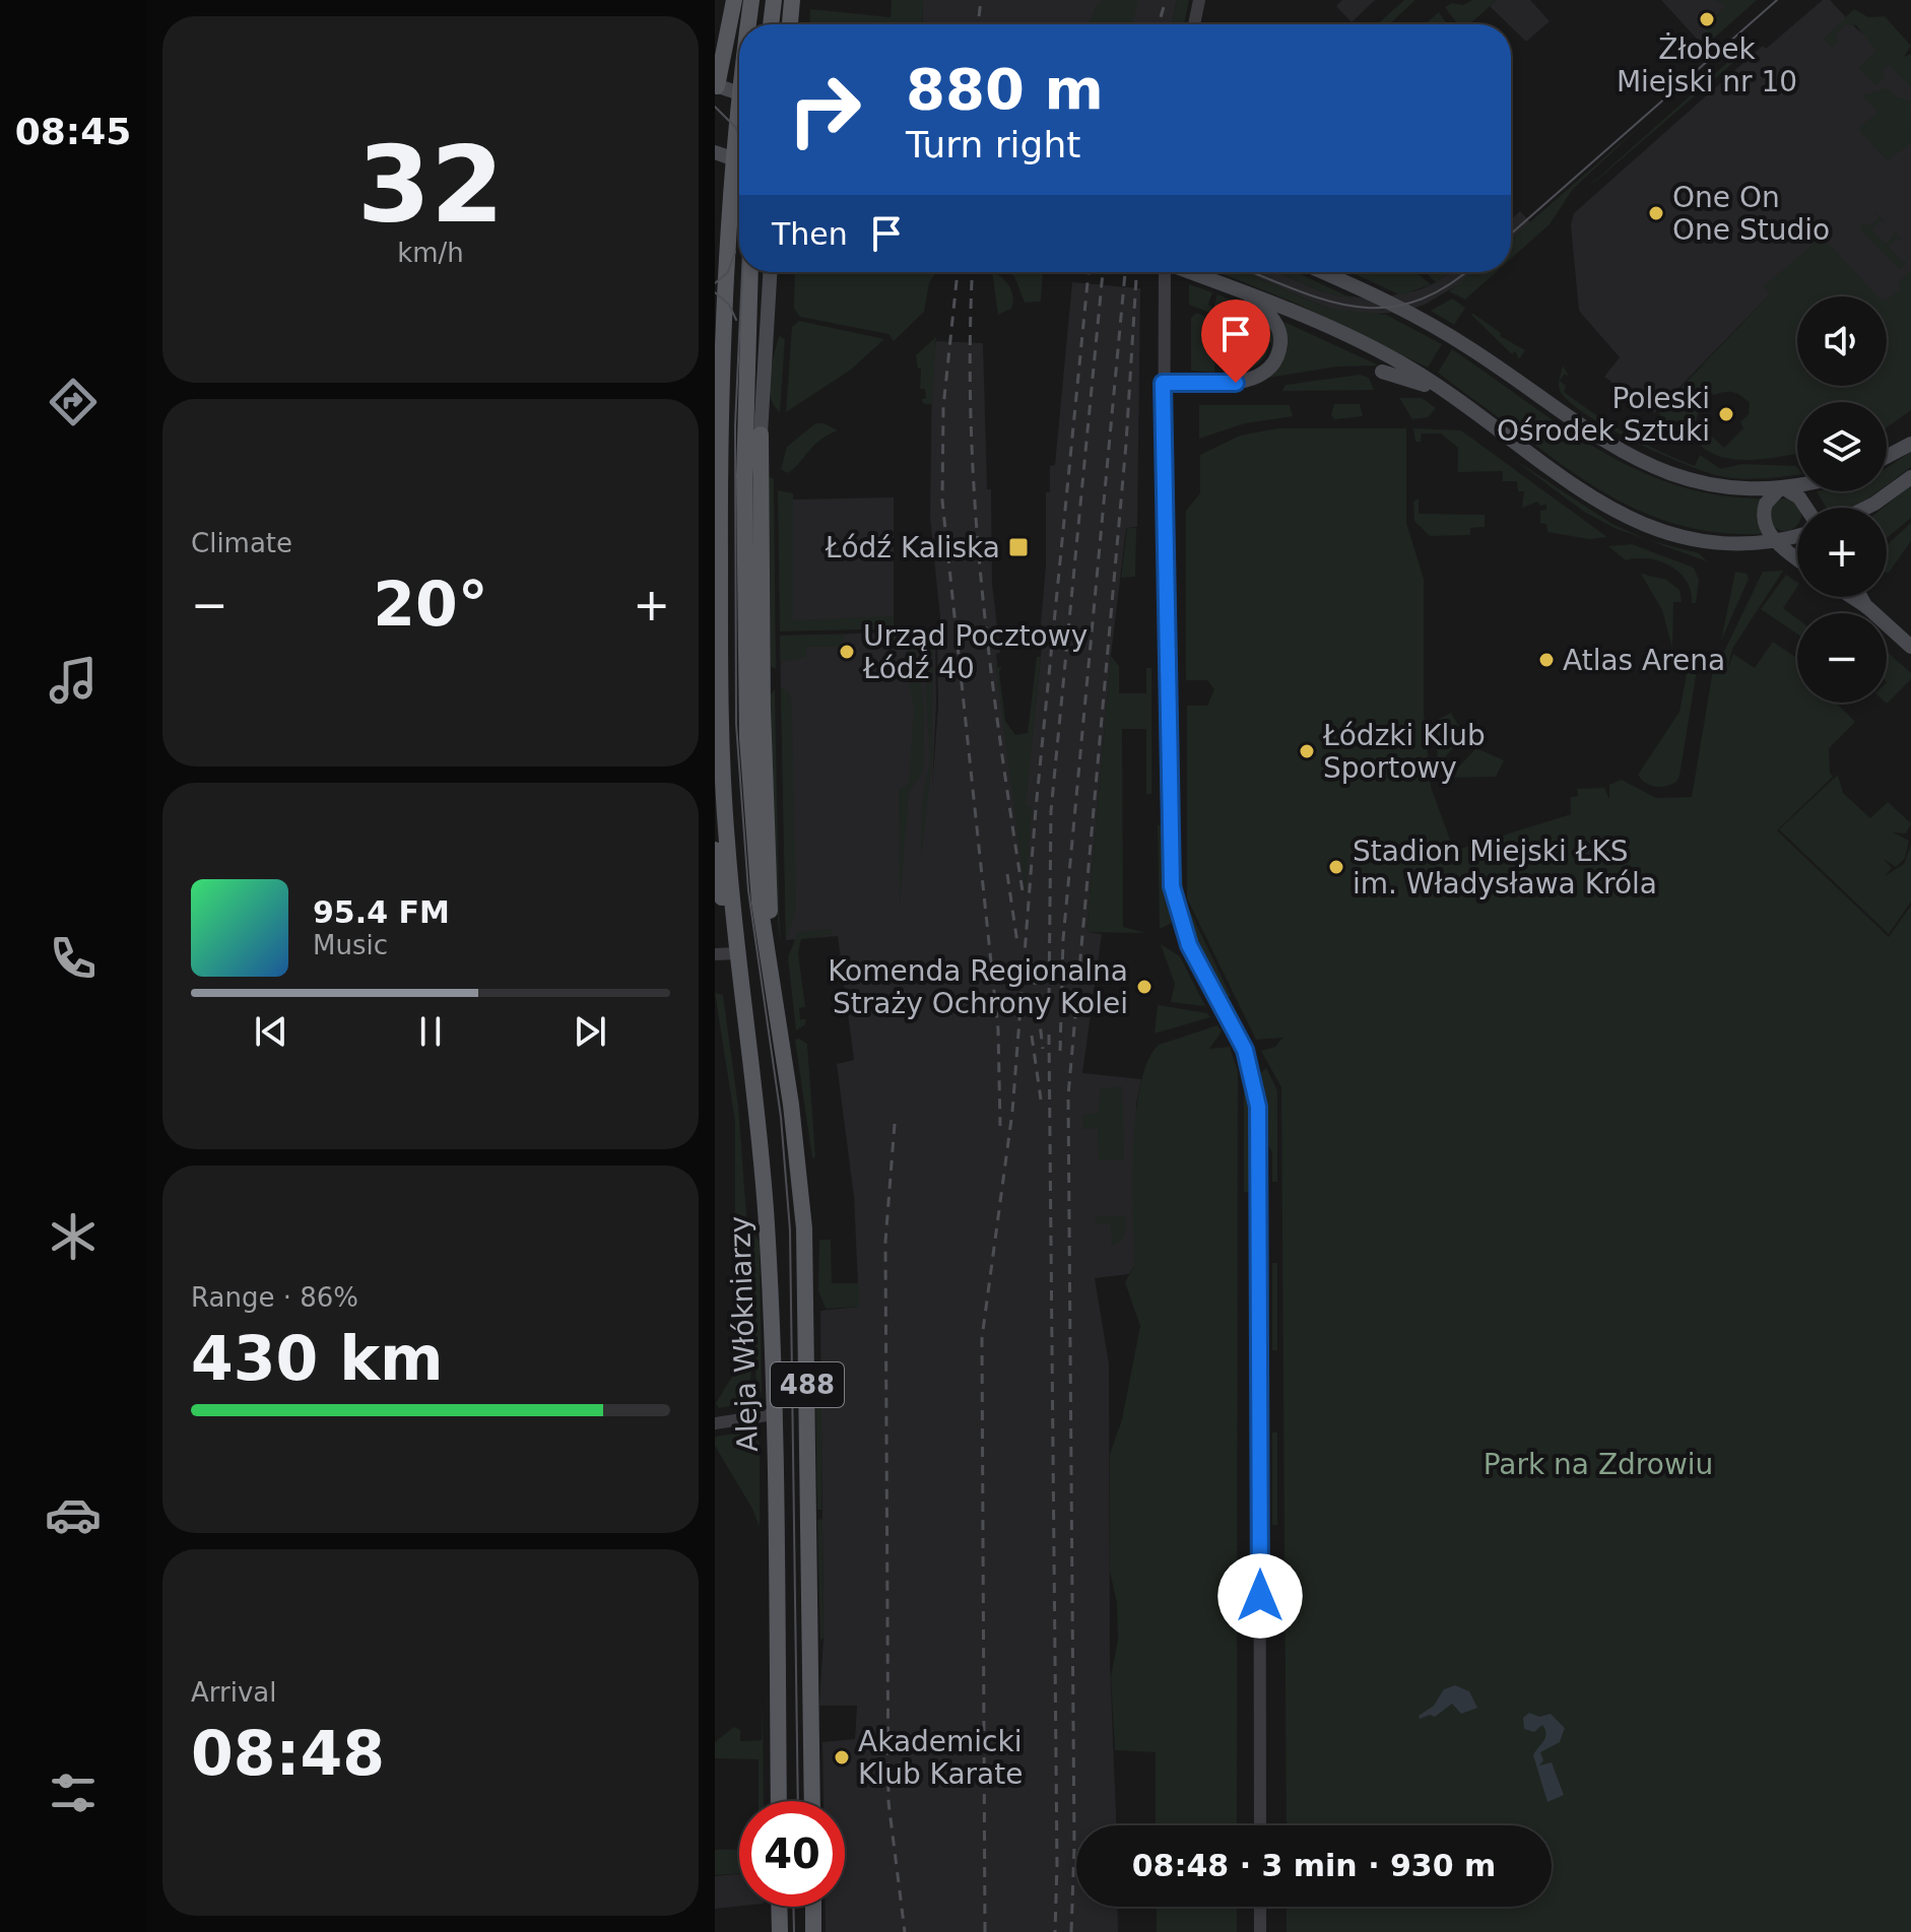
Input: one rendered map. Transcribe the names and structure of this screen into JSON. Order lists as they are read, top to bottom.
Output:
{
  "streets": {
    "main road": ["Aleja Włókniarzy", "488"]
  },
  "parks": ["Park na Zdrowiu"],
  "places": {
    "other": [
      "Żłobek Miejski nr 10",
      "One On One Studio",
      "Poleski Ośrodek Sztuki",
      "Urząd Pocztowy Łódź 40",
      "Atlas Arena",
      "Łódzki Klub Sportowy",
      "Stadion Miejski ŁKS im. Władysława Króla",
      "Komenda Regionalna Straży Ochrony Kolei",
      "Akademicki Klub Karate"
    ],
    "transit": ["Łódź Kaliska"]
  },
  "page": {
    "tabs": "08:45",
    "tile": [
      ["32", "km/h"],
      "Climate",
      ["Range · 86%", "430 km"],
      ["Arrival", "08:48"]
    ],
    "turn": ["880 m", "Turn right"],
    "then": "Then",
    "map_buttons": ["+", "−"],
    "heat": ["−", "20°", "+"],
    "song": ["95.4 FM", "Music"],
    "limit": "40",
    "trip": "08:48 · 3 min · 930 m"
  }
}
